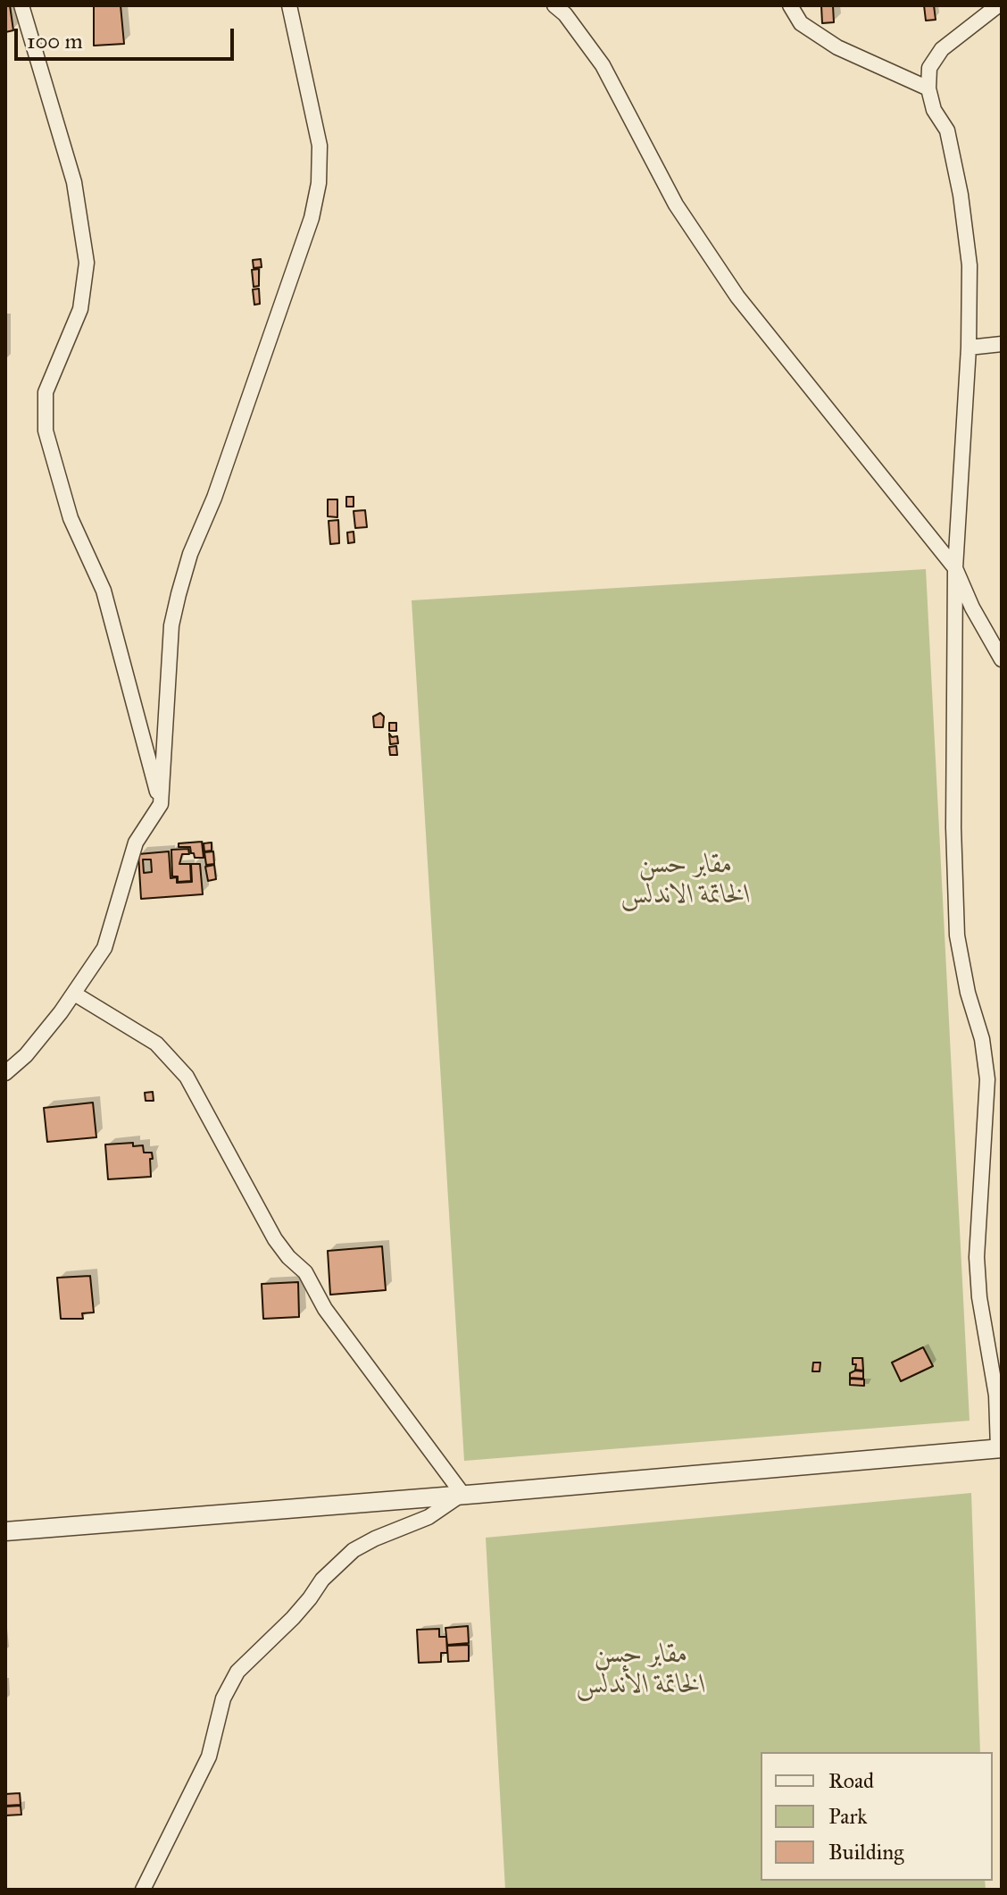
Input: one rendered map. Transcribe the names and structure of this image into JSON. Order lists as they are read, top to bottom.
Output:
{
  "parks": ["مقابر حسن الخاتمة الاندلس", "مقابر حسن الخاتمة الأندلس"],
  "legend": ["Road", "Park", "Building"],
  "scale_bar": "100 m"
}
